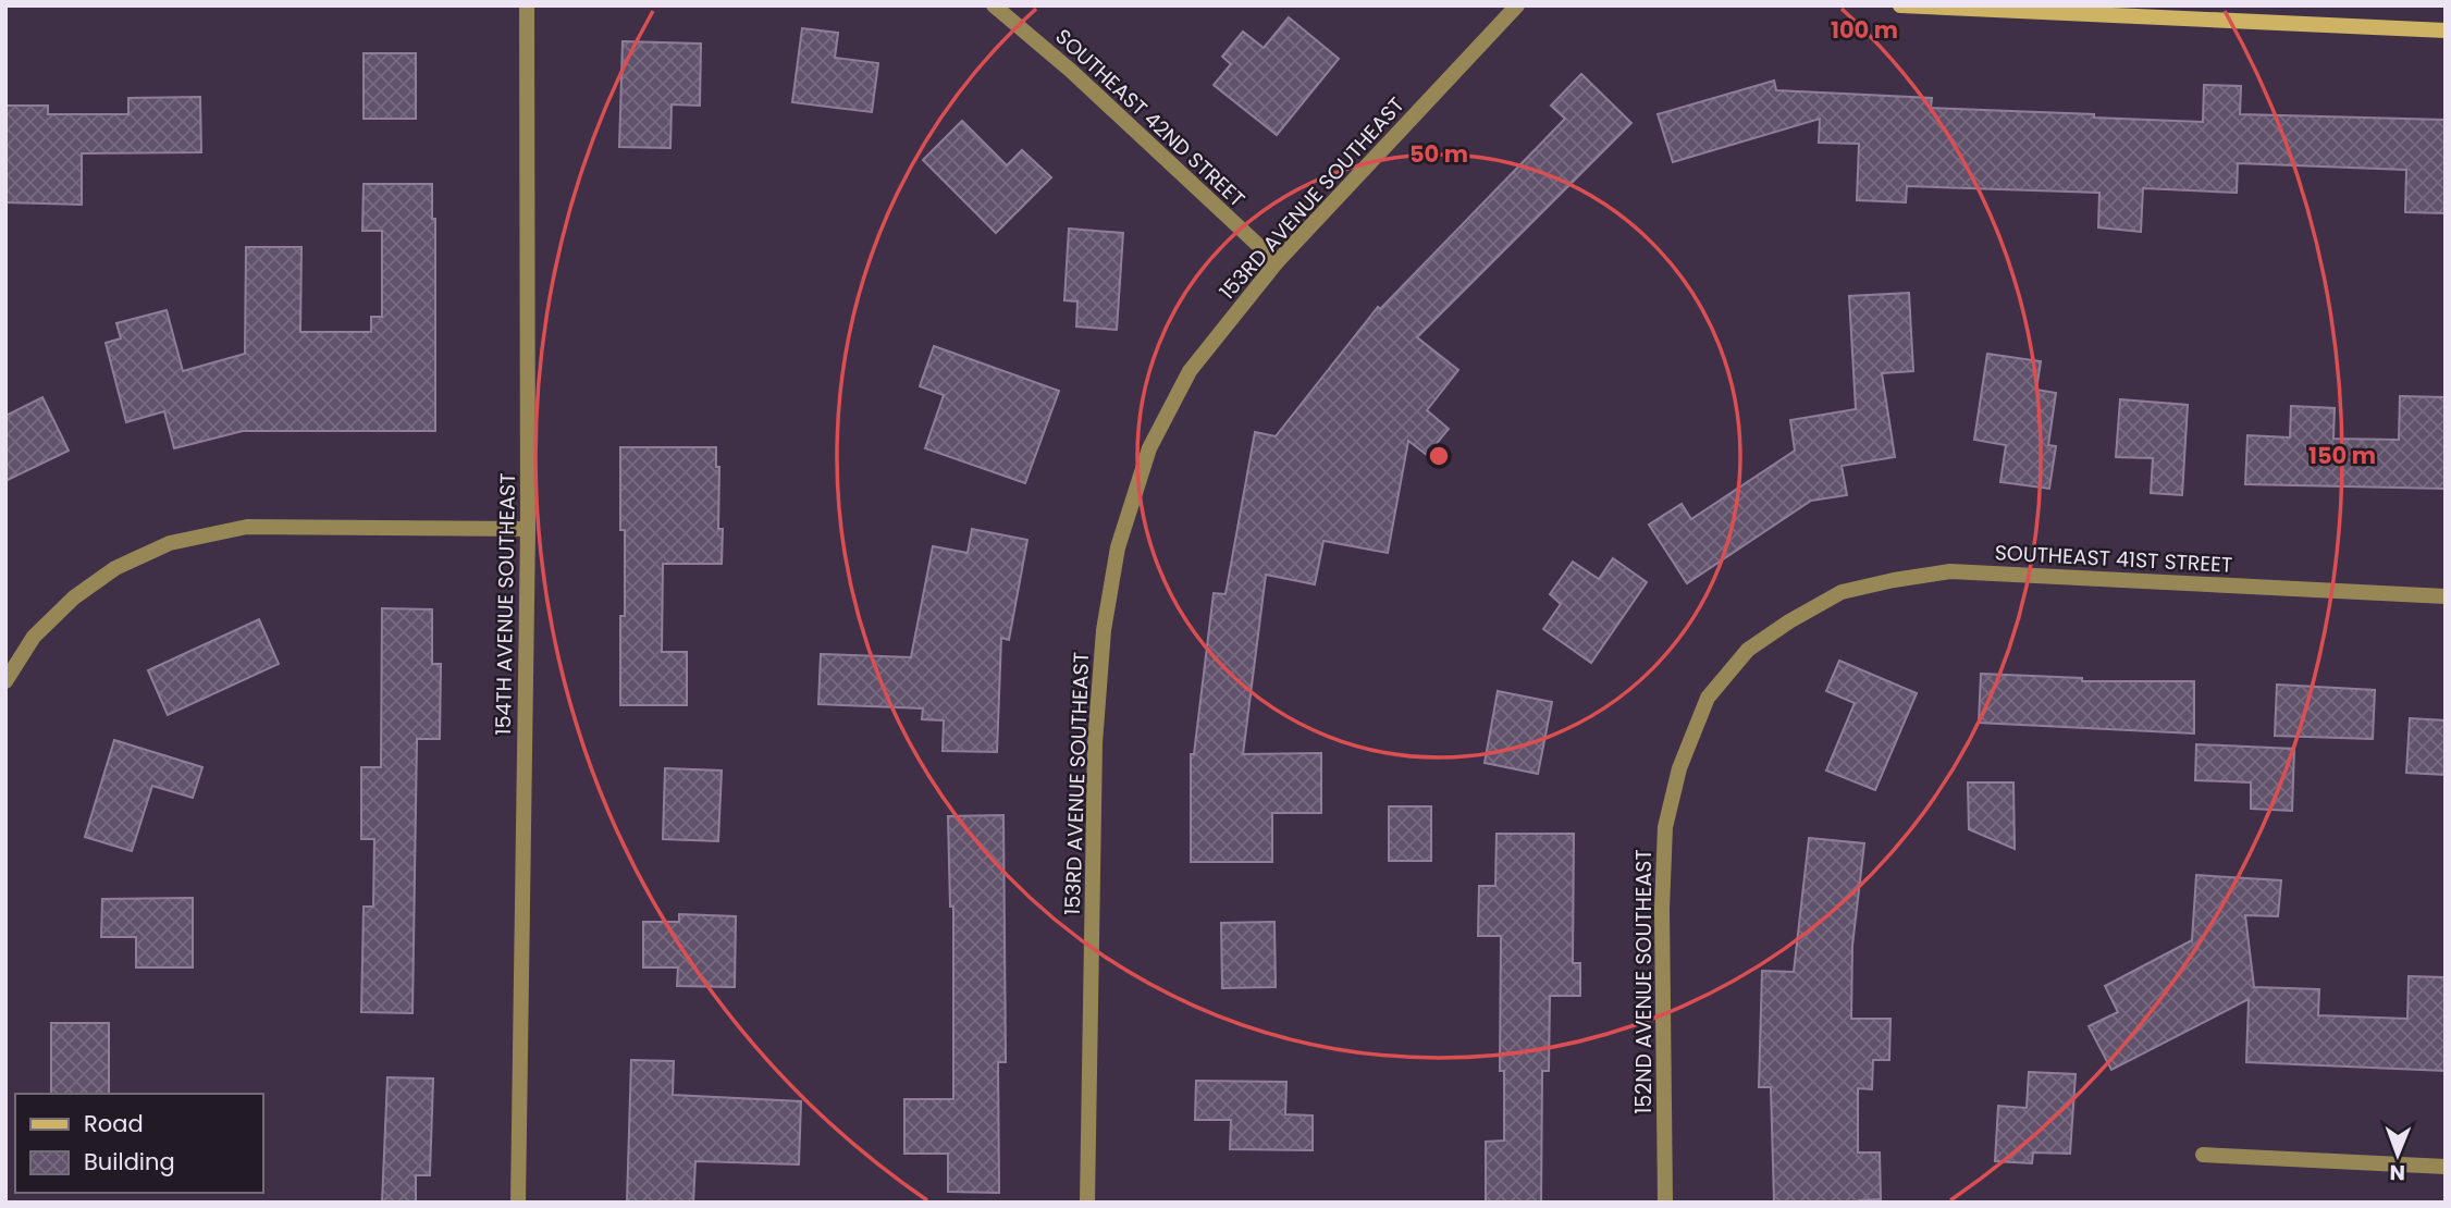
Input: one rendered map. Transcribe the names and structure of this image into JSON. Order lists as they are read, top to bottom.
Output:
{
  "streets": {
    "street": [
      "SOUTHEAST 42ND STREET",
      "153RD AVENUE SOUTHEAST",
      "SOUTHEAST 41ST STREET",
      "154TH AVENUE SOUTHEAST",
      "152ND AVENUE SOUTHEAST"
    ]
  },
  "crossings": [
    ["SOUTHEAST 42ND STREET", "153RD AVENUE SOUTHEAST"],
    ["SOUTHEAST 41ST STREET", "152ND AVENUE SOUTHEAST"]
  ],
  "legend": ["Road", "Building"],
  "north": "bottom",
  "rings": ["100 m", "50 m", "150 m"]
}
